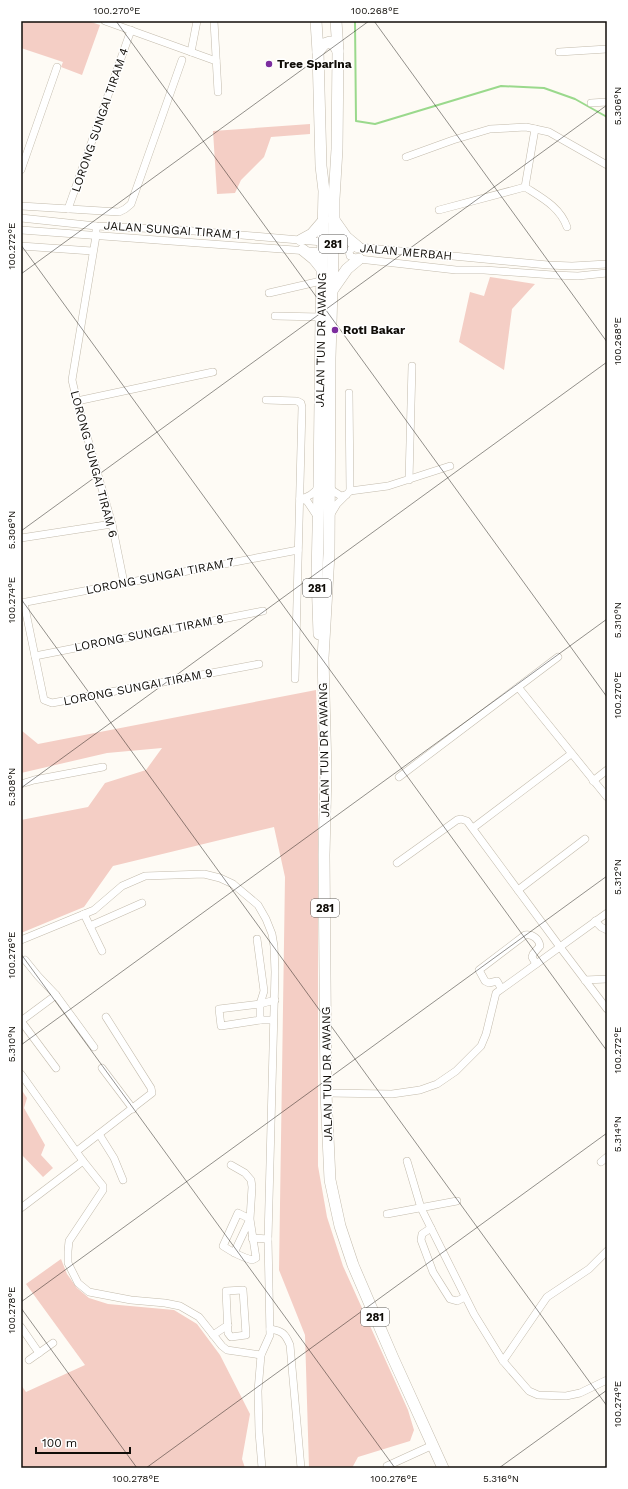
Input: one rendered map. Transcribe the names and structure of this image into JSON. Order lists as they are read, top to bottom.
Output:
{
  "streets": {
    "main road": ["281", "JALAN TUN DR AWANG"],
    "street": [
      "LORONG SUNGAI TIRAM 4",
      "JALAN SUNGAI TIRAM 1",
      "JALAN MERBAH",
      "LORONG SUNGAI TIRAM 6",
      "LORONG SUNGAI TIRAM 7",
      "LORONG SUNGAI TIRAM 8",
      "LORONG SUNGAI TIRAM 9"
    ]
  },
  "crossings": [
    ["JALAN SUNGAI TIRAM 1", "JALAN TUN DR AWANG"],
    ["JALAN SUNGAI TIRAM 1", "LORONG SUNGAI TIRAM 6"],
    ["LORONG SUNGAI TIRAM 6", "LORONG SUNGAI TIRAM 7"],
    ["LORONG SUNGAI TIRAM 7", "LORONG SUNGAI TIRAM 9"],
    ["LORONG SUNGAI TIRAM 8", "LORONG SUNGAI TIRAM 9"]
  ],
  "places": ["Tree Sparina", "Roti Bakar"],
  "scale_bar": "100 m",
  "coordinates": [
    "100.270°E",
    "100.268°E",
    "5.306°N",
    "100.272°E",
    "100.274°E",
    "5.310°N",
    "5.308°N",
    "5.312°N",
    "100.276°E",
    "5.314°N",
    "100.278°E",
    "5.316°N"
  ]
}
